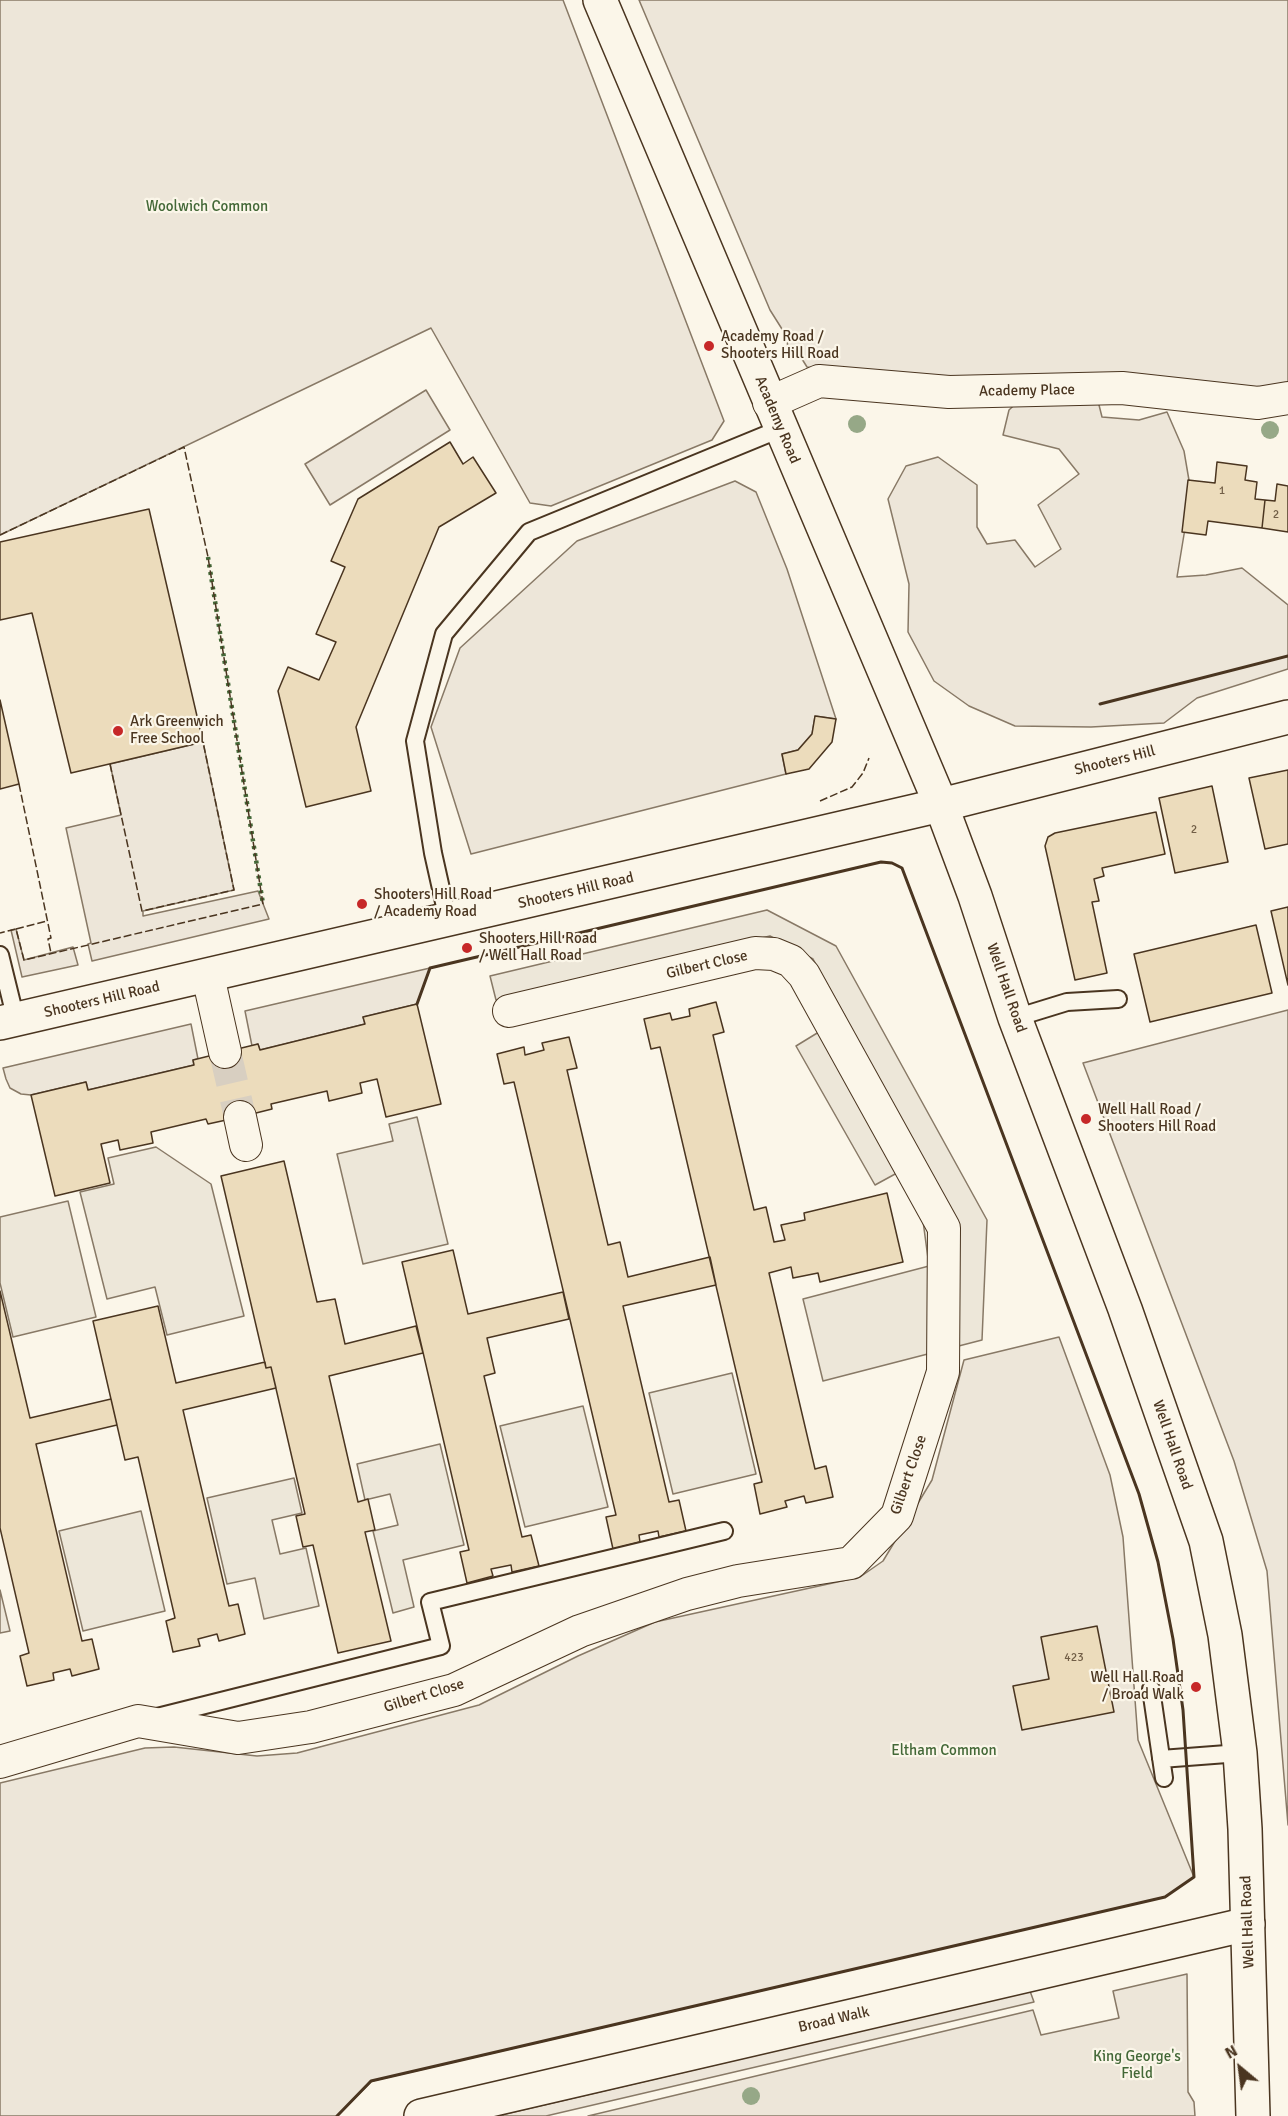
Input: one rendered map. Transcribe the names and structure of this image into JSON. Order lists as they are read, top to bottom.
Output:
{
  "streets": {
    "main road": [
      "Academy Road",
      "Shooters Hill",
      "Shooters Hill Road",
      "Well Hall Road",
      "Broad Walk"
    ],
    "street": ["Academy Place", "Gilbert Close"]
  },
  "crossings": [
    ["Academy Place", "Academy Road"],
    ["Academy Road", "Shooters Hill"],
    ["Academy Road", "Shooters Hill Road"],
    ["Academy Road", "Well Hall Road"],
    ["Shooters Hill", "Shooters Hill Road"],
    ["Shooters Hill", "Well Hall Road"],
    ["Shooters Hill Road", "Well Hall Road"],
    ["Well Hall Road", "Broad Walk"]
  ],
  "parks": ["Woolwich Common", "Eltham Common", "King George's Field"],
  "places": [
    "Academy Road / Shooters Hill Road",
    "Ark Greenwich Free School",
    "Shooters Hill Road / Academy Road",
    "Shooters Hill Road / Well Hall Road",
    "Well Hall Road / Shooters Hill Road",
    "Well Hall Road / Broad Walk"
  ],
  "house_numbers": [
    "1",
    "2",
    "2",
    "423"
  ],
  "north": "top left"
}
